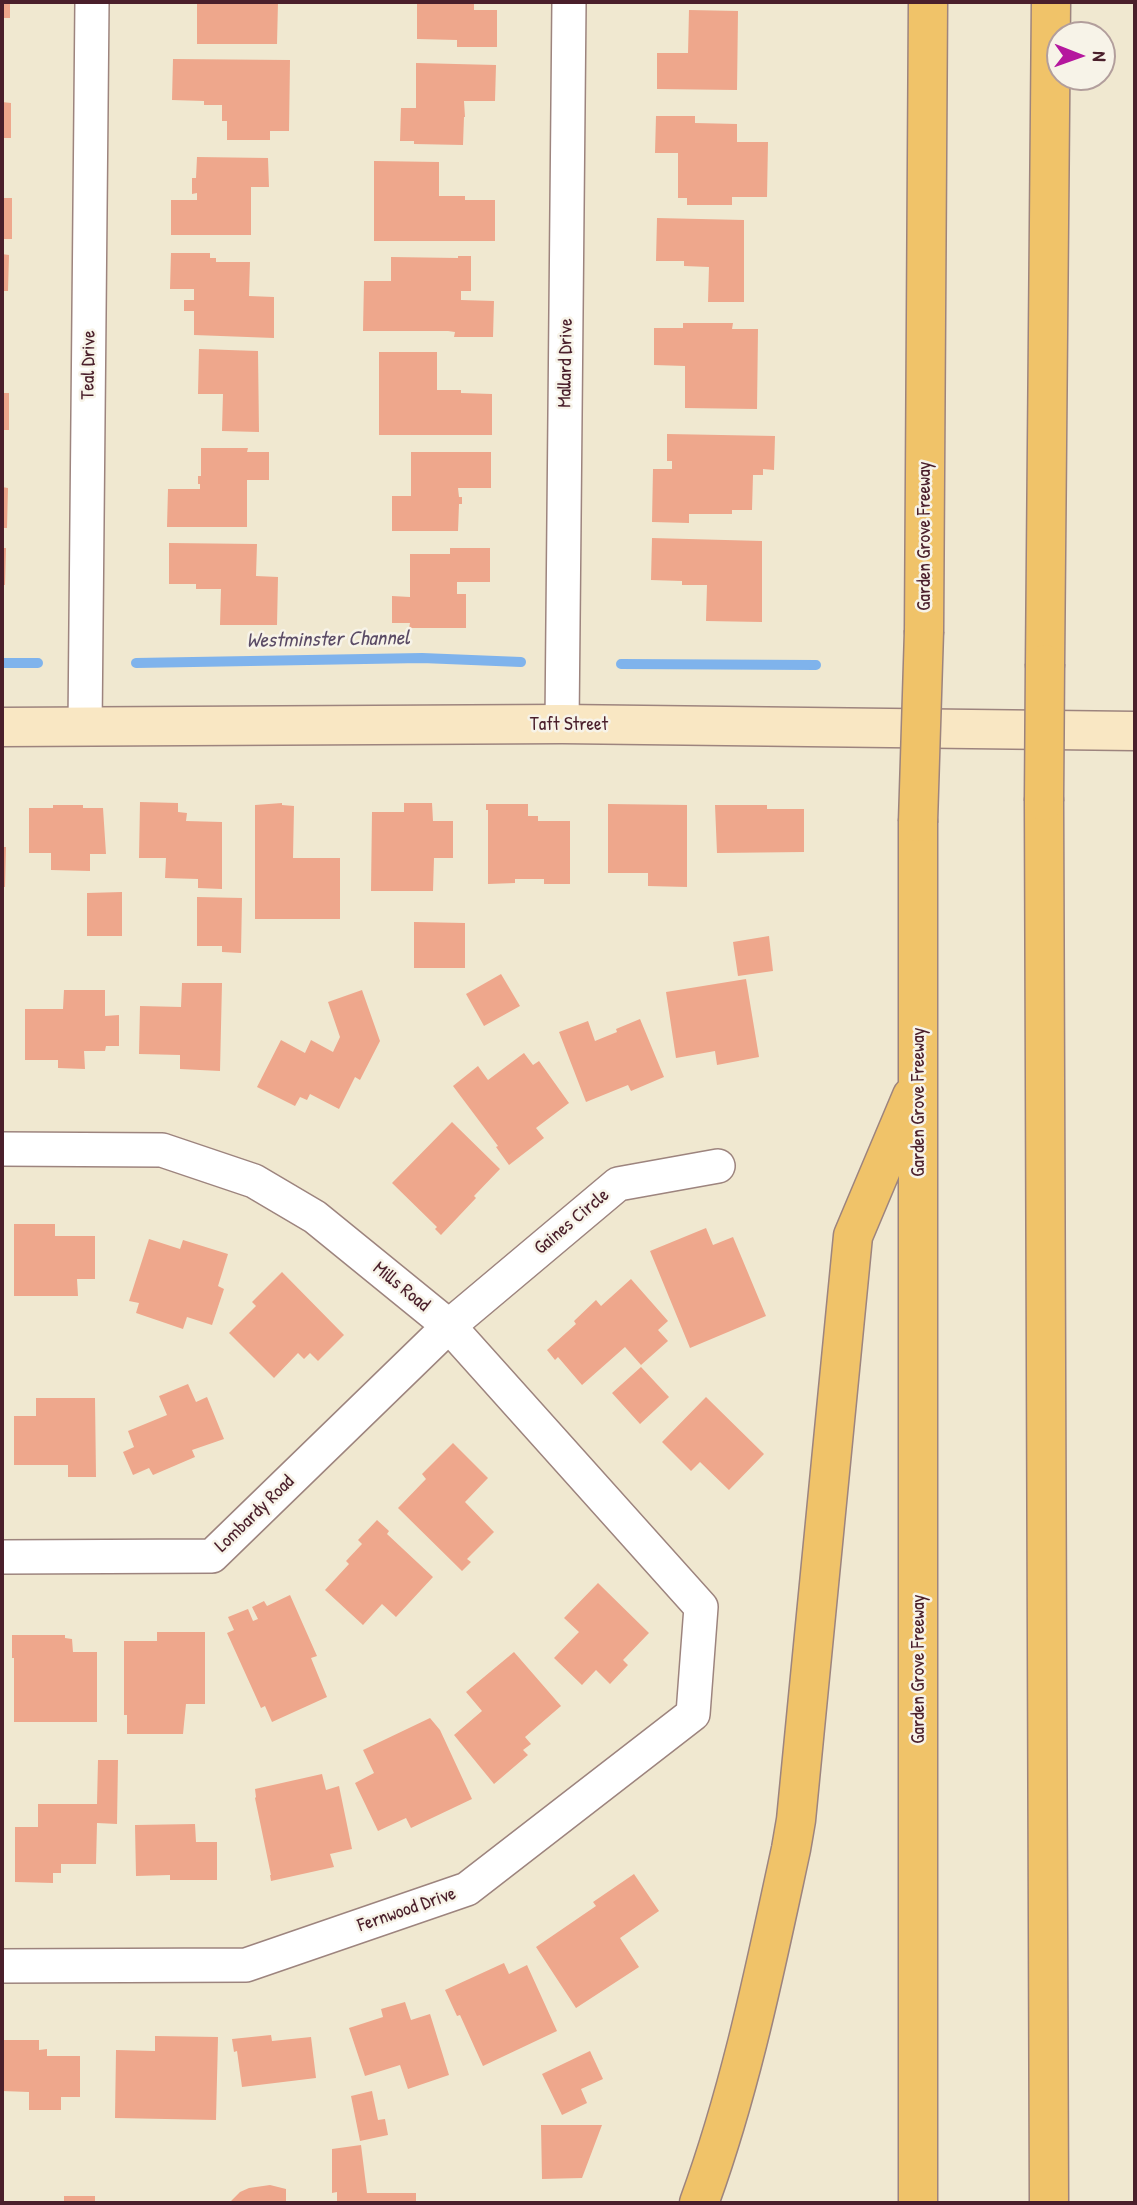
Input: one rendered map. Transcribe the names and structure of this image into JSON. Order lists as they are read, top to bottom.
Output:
{
  "streets": {
    "highway": ["Garden Grove Freeway"],
    "street": [
      "Mallard Drive",
      "Teal Drive",
      "Taft Street",
      "Gaines Circle",
      "Mills Road",
      "Lombardy Road",
      "Fernwood Drive"
    ]
  },
  "crossings": [
    ["Mallard Drive", "Taft Street"],
    ["Teal Drive", "Taft Street"],
    ["Gaines Circle", "Mills Road"],
    ["Gaines Circle", "Lombardy Road"],
    ["Mills Road", "Lombardy Road"],
    ["Mills Road", "Fernwood Drive"]
  ],
  "water": ["Westminster Channel"],
  "north": "right"
}
